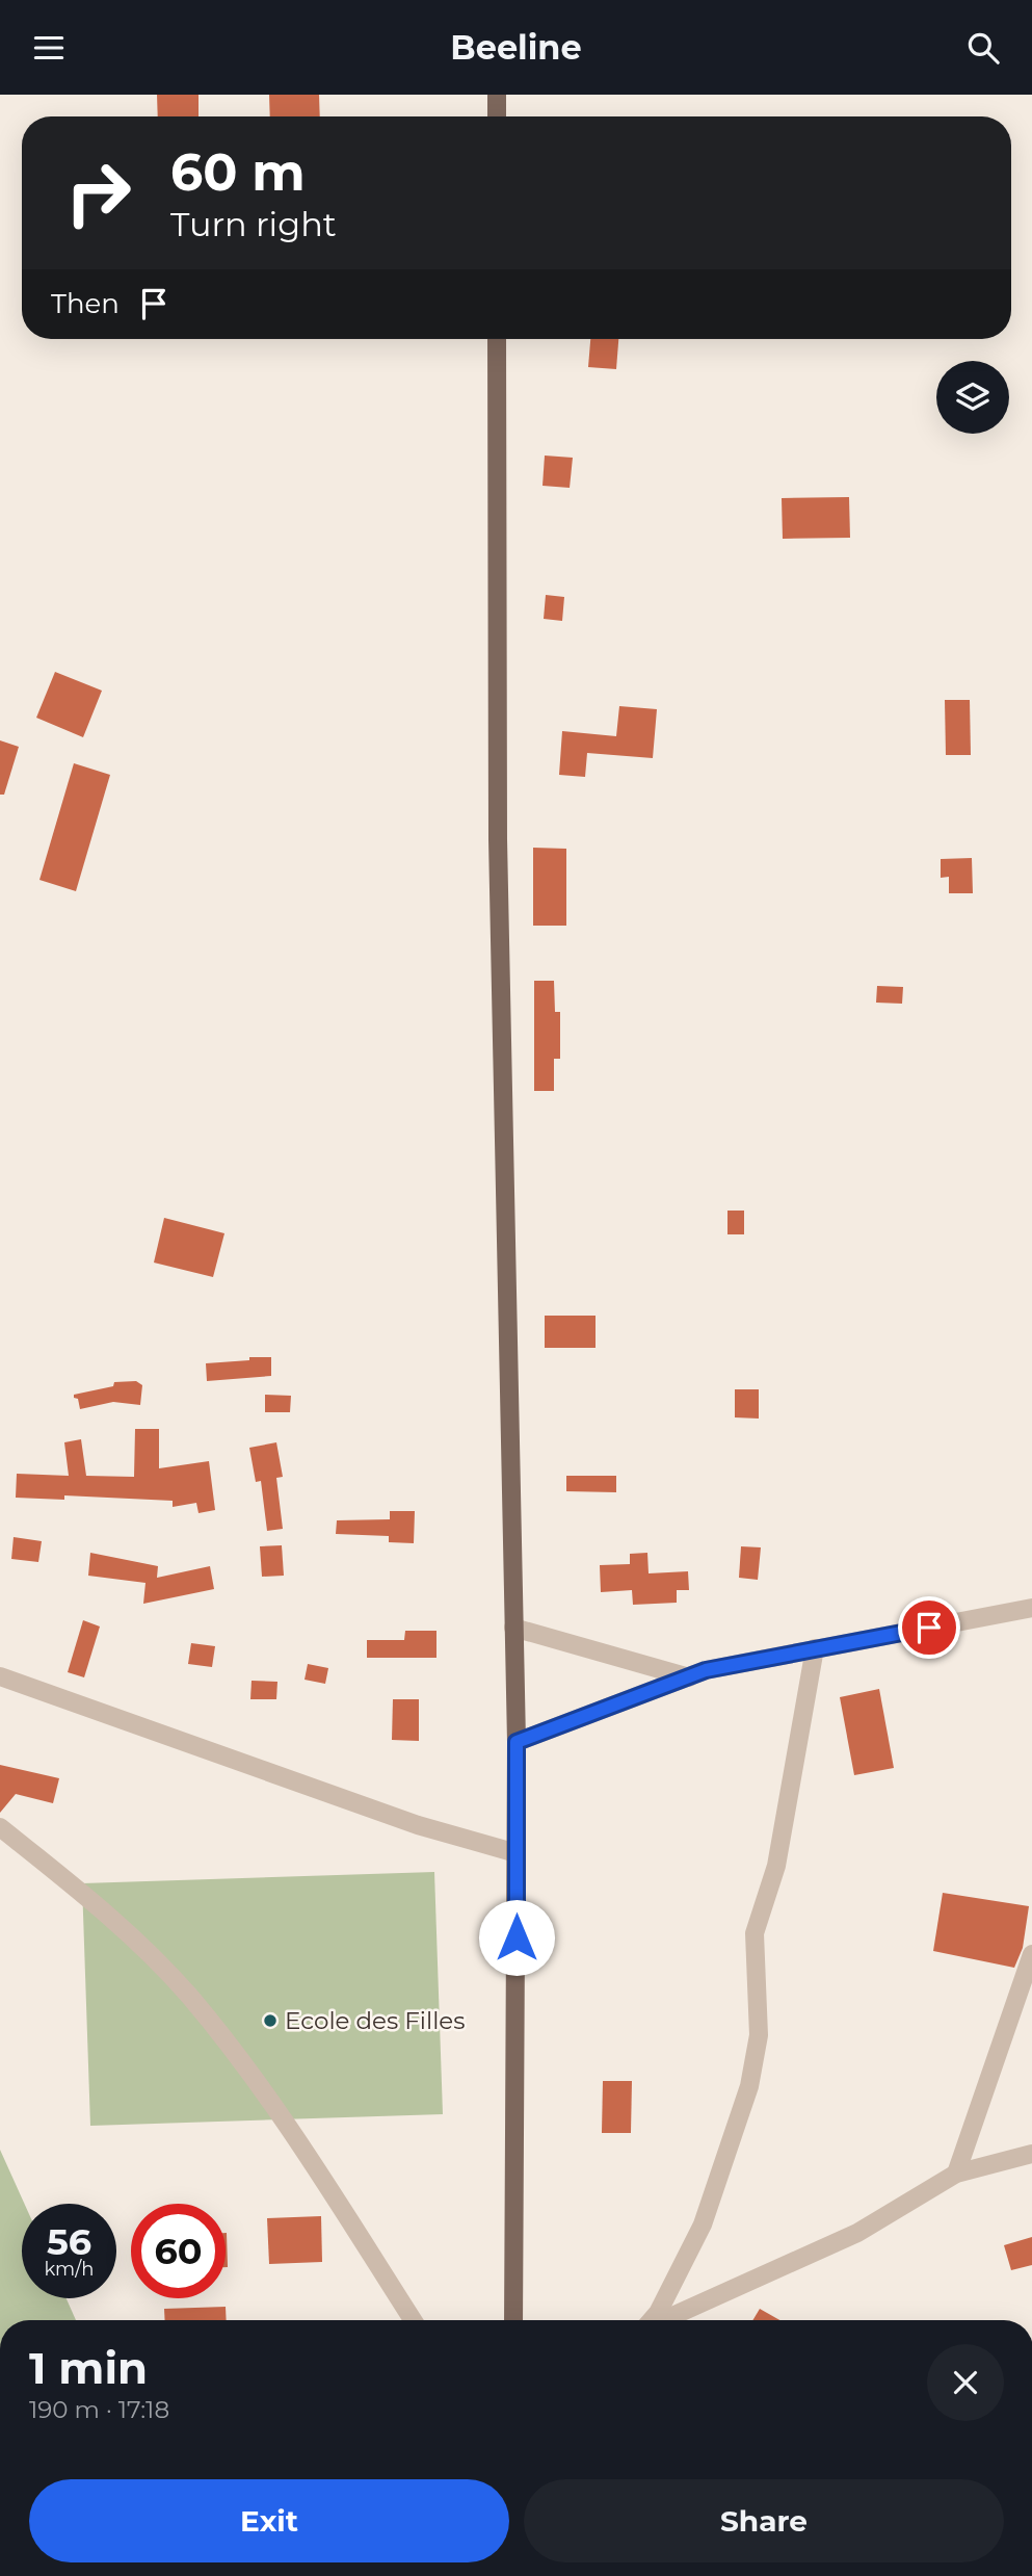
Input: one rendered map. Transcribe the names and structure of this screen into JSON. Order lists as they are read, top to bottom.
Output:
{
  "places": ["Ecole des Filles"],
  "page": {
    "header": "Beeline",
    "turn": ["60 m", "Turn right"],
    "then": "Then",
    "speed": "56 km/h",
    "limit": "60",
    "heading": ["1 min", "190 m · 17:18"],
    "buttons": ["Exit", "Share"]
  }
}
